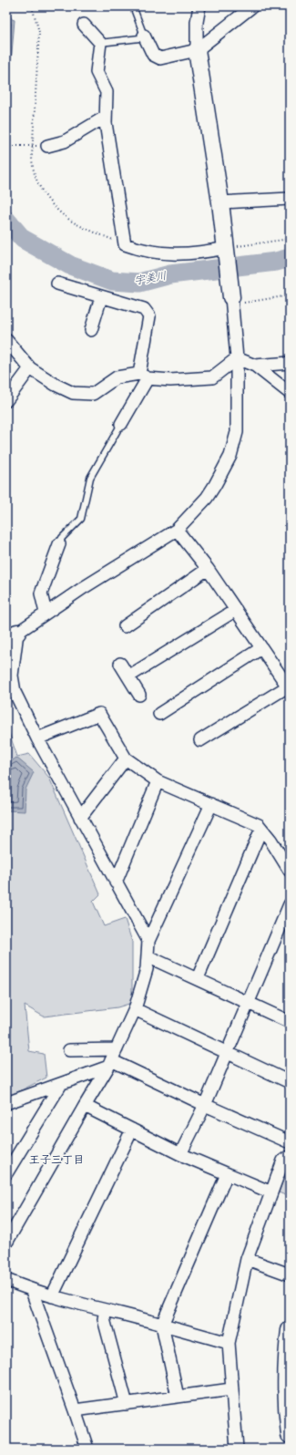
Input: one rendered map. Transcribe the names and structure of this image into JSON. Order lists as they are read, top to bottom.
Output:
{
  "districts": ["王子三丁目"],
  "water": ["宇美川"]
}
